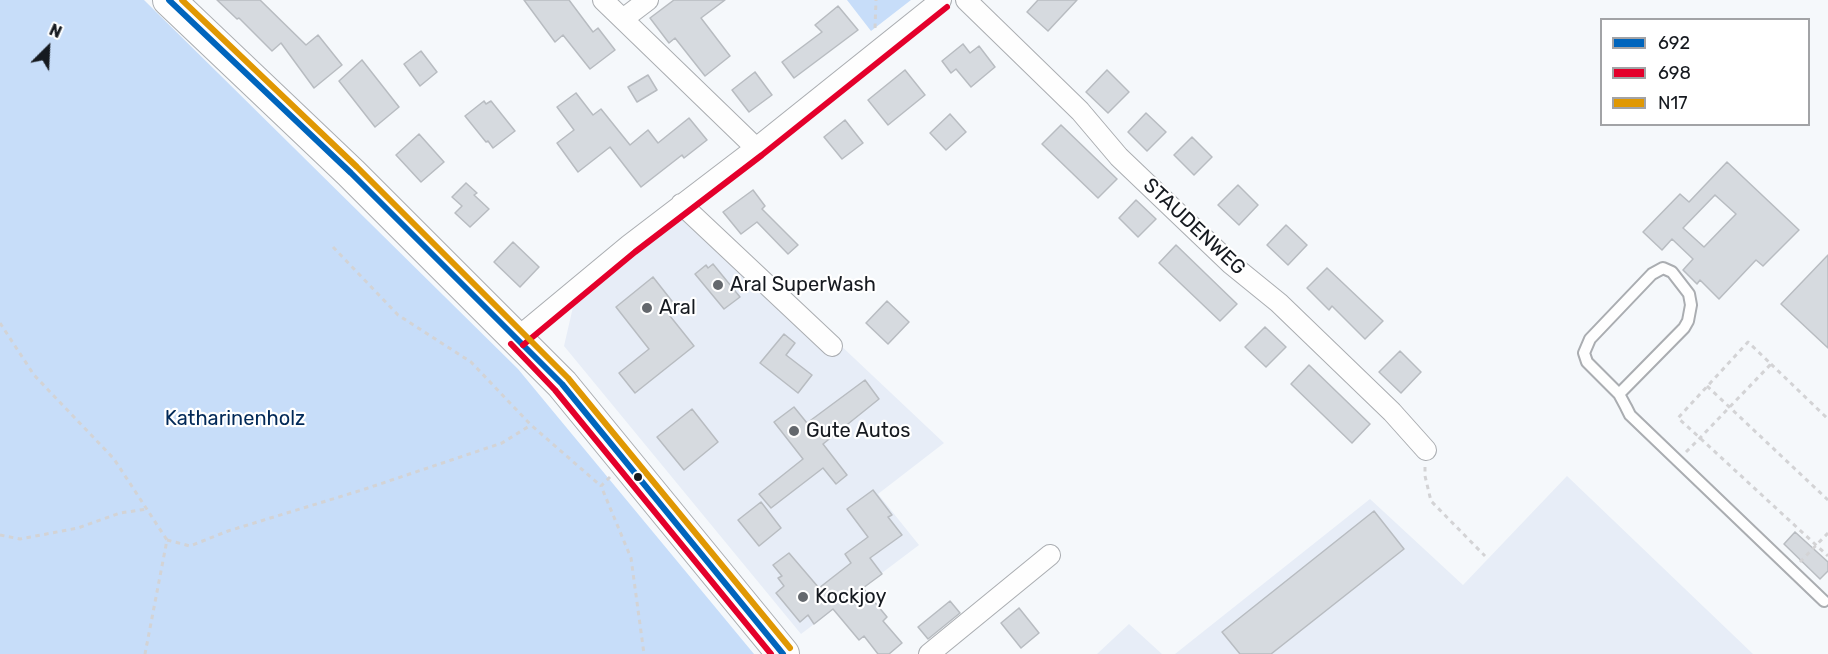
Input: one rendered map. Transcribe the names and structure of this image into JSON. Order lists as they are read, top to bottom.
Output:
{
  "streets": {
    "street": ["STAUDENWEG"]
  },
  "parks": ["Katharinenholz"],
  "places": [
    "Aral SuperWash",
    "Aral",
    "Gute Autos",
    "Kockjoy"
  ],
  "lines": ["transit line 692", "transit line N17", "transit line 698"],
  "legend": ["692", "698", "N17"],
  "north": "top right"
}
